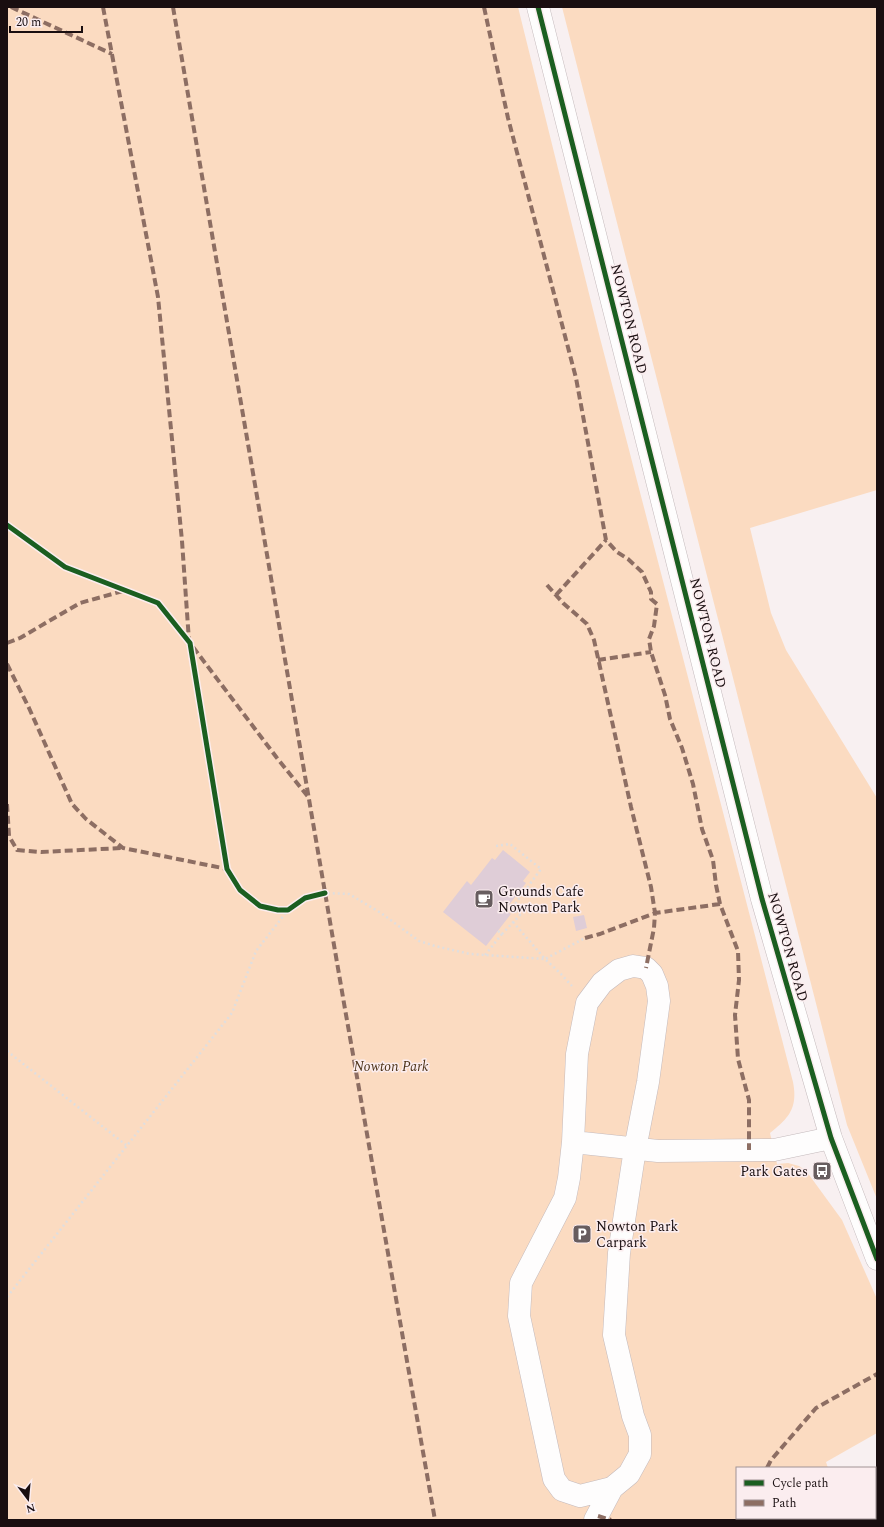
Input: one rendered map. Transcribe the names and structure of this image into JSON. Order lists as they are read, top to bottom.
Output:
{
  "streets": {
    "street": ["NOWTON ROAD"]
  },
  "parks": ["Nowton Park"],
  "places": {
    "cafe": ["Grounds Cafe Nowton Park"],
    "bus stop": ["Park Gates"],
    "parking": ["Nowton Park Carpark"]
  },
  "legend": ["Cycle path", "Path"],
  "scale_bar": "20 m",
  "north": "bottom"
}
